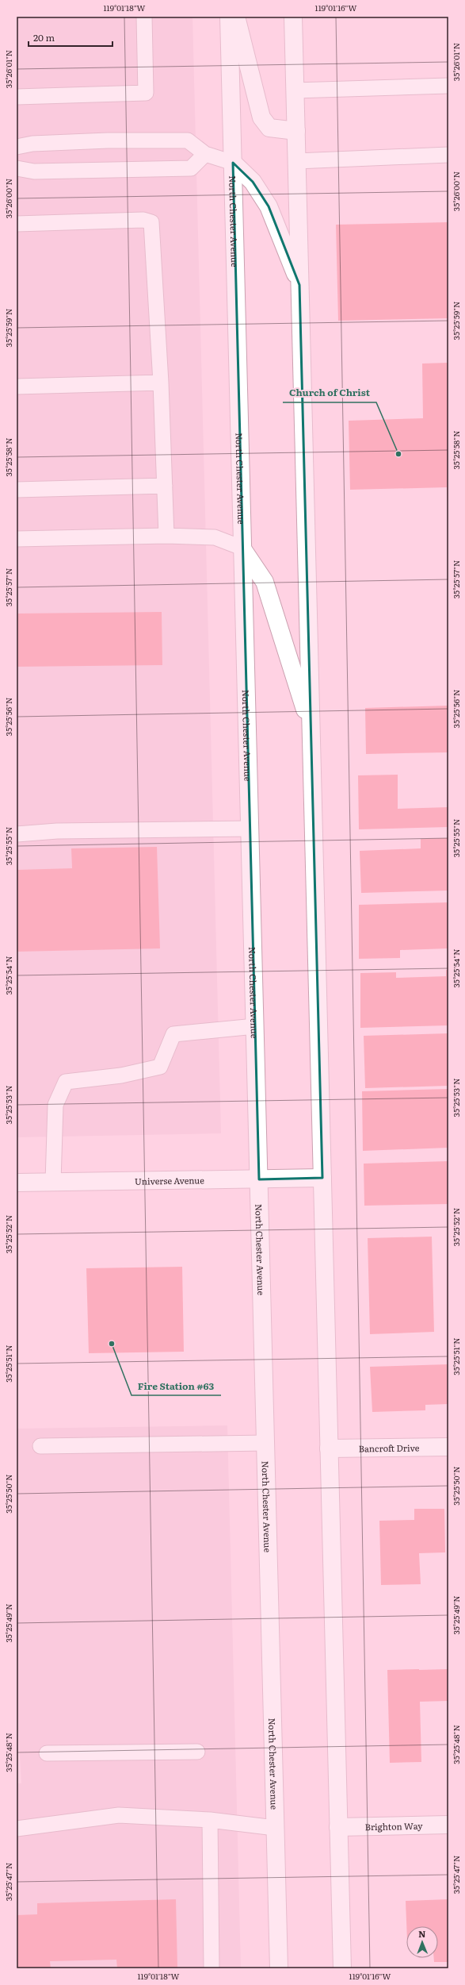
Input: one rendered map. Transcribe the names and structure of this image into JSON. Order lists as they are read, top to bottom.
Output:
{
  "streets": {
    "main road": [
      "North Chester Avenue",
      "Universe Avenue",
      "Bancroft Drive",
      "Brighton Way"
    ]
  },
  "crossings": [
    ["North Chester Avenue", "Universe Avenue"]
  ],
  "places": ["Church of Christ", "Fire Station #63"],
  "scale_bar": "20 m",
  "north": "top",
  "coordinates": [
    "119°01'18\"W",
    "119°01'16\"W",
    "35°26'01\"N",
    "35°26'00\"N",
    "35°25'59\"N",
    "35°25'58\"N",
    "35°25'57\"N",
    "35°25'56\"N",
    "35°25'55\"N",
    "35°25'54\"N",
    "35°25'53\"N",
    "35°25'52\"N",
    "35°25'51\"N",
    "35°25'50\"N",
    "35°25'49\"N",
    "35°25'48\"N",
    "35°25'47\"N"
  ]
}
